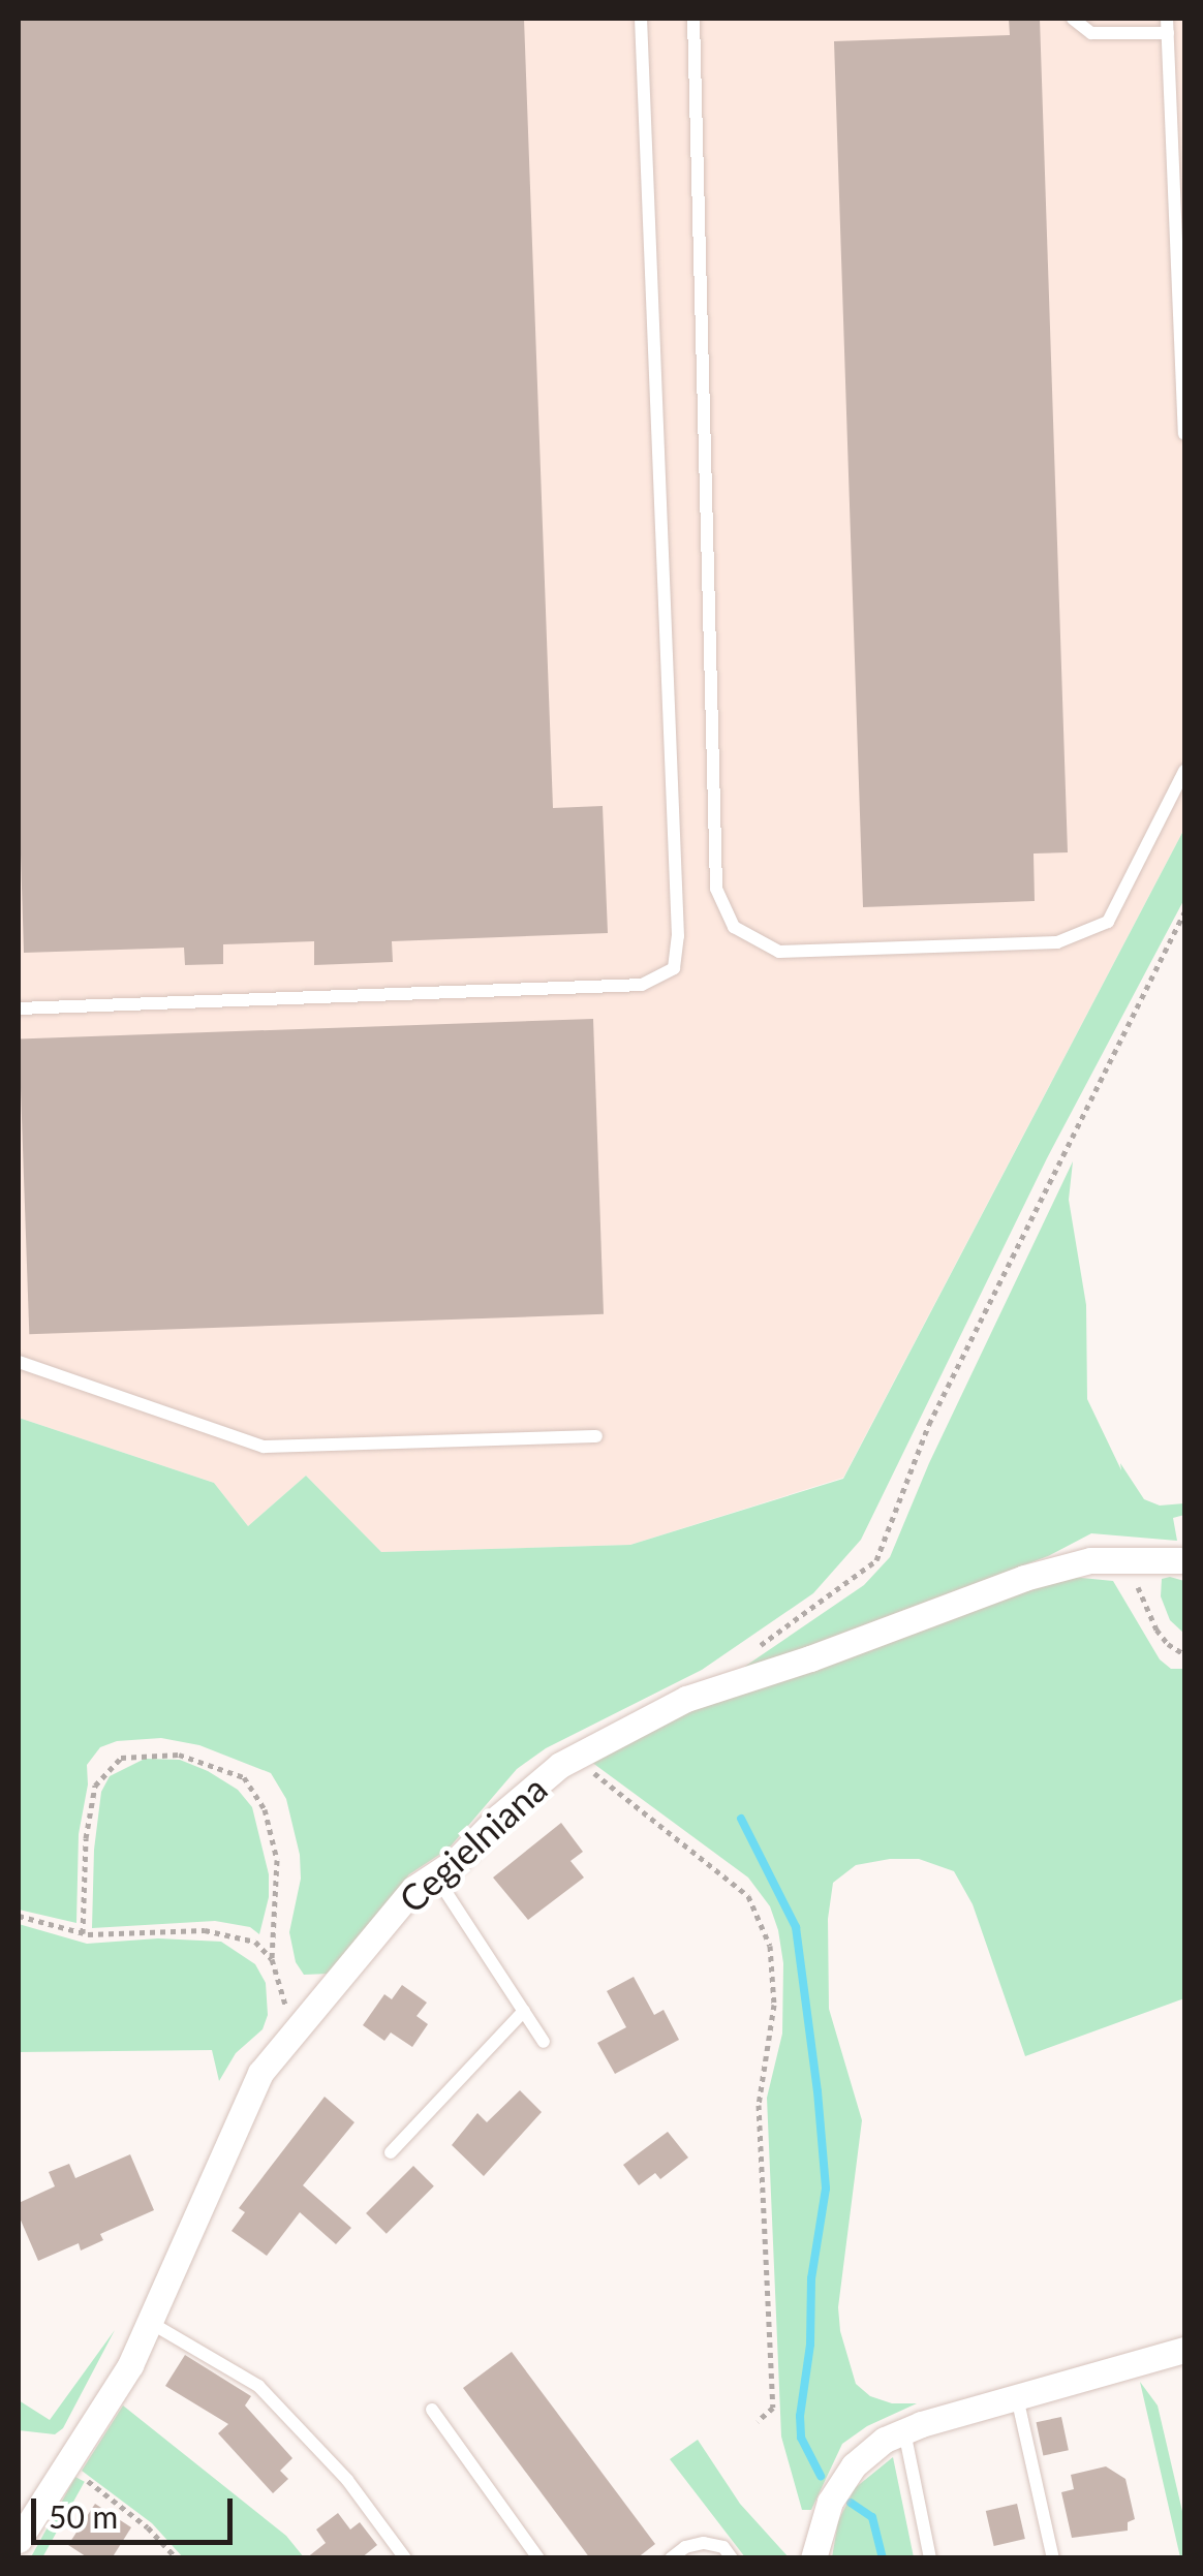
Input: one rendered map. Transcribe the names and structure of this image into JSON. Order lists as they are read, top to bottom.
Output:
{
  "streets": {
    "street": ["Cegielniana"]
  },
  "scale_bar": "50 m"
}
